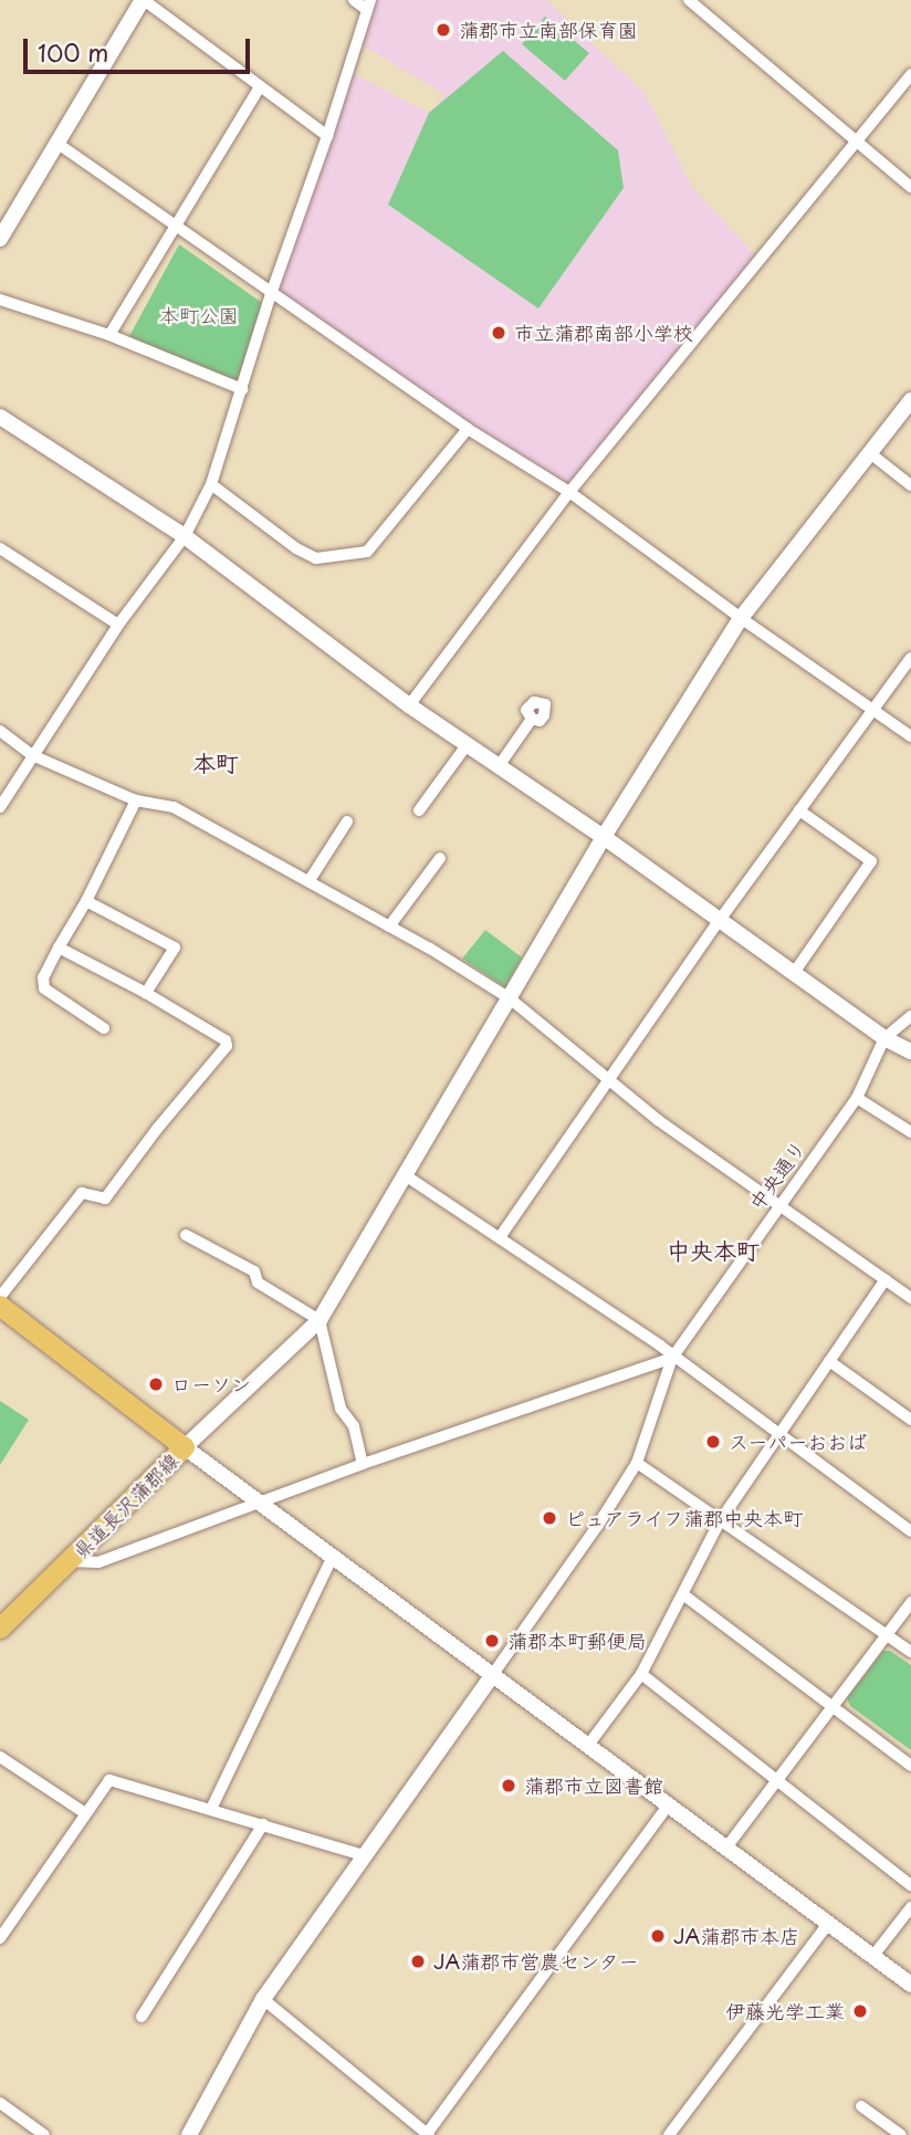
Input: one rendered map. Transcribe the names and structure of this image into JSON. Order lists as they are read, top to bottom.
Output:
{
  "streets": {
    "main road": ["県道長沢蒲郡線"],
    "street": ["中央通り"]
  },
  "districts": ["本町", "中央本町"],
  "parks": ["本町公園"],
  "places": [
    "蒲郡市立南部保育園",
    "市立蒲郡南部小学校",
    "ローソン",
    "スーパーおおば",
    "ピュアライフ蒲郡中央本町",
    "蒲郡本町郵便局",
    "蒲郡市立図書館",
    "JA蒲郡市本店",
    "JA蒲郡市営農センター",
    "伊藤光学工業"
  ],
  "scale_bar": "100 m"
}
